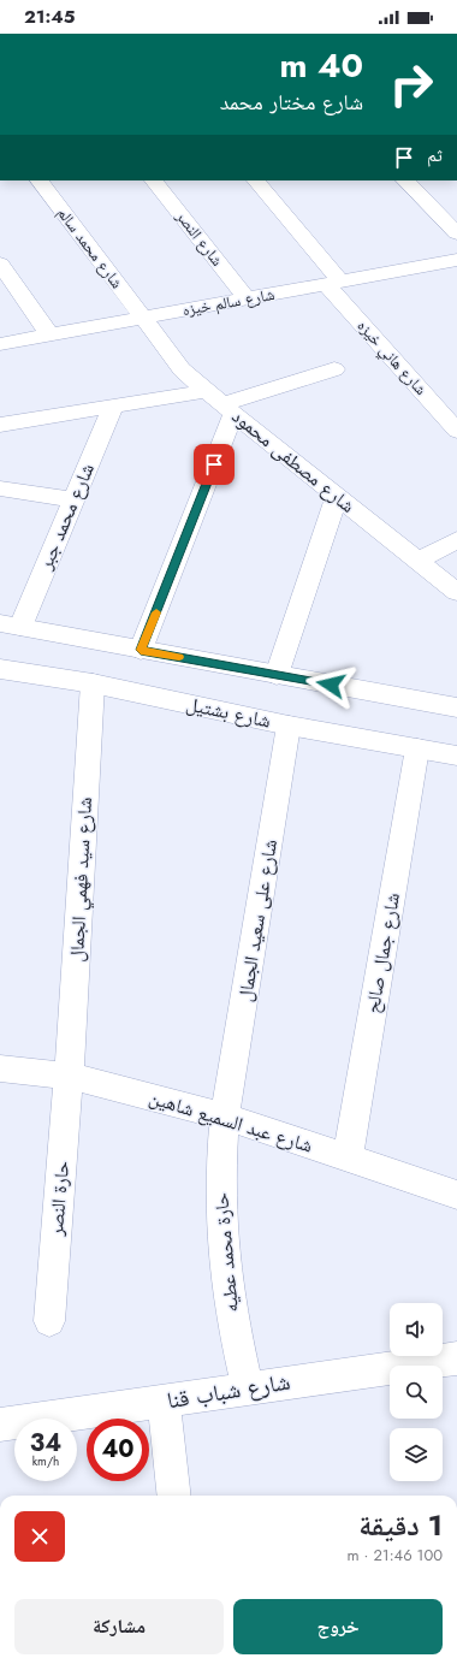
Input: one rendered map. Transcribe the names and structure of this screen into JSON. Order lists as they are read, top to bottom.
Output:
{
  "streets": {
    "street": [
      "شارع النصر",
      "شارع محمد سالم",
      "شارع سالم خيزه",
      "شارع هاني خيزه",
      "شارع مصطفى محمود",
      "شارع محمد جبر",
      "شارع بشتيل",
      "شارع سيد فهمي الجمال",
      "شارع على سعيد الجمال",
      "شارع جمال صالح",
      "شارع عبد السميع شاهين",
      "حارة النصر",
      "حارة محمد عطيه",
      "شارع شباب قنا"
    ]
  },
  "crossings": [
    ["شارع النصر", "شارع سالم خيزه"],
    ["شارع محمد سالم", "شارع سالم خيزه"],
    ["شارع محمد سالم", "شارع مصطفى محمود"],
    ["شارع سالم خيزه", "شارع هاني خيزه"],
    ["شارع سالم خيزه", "شارع مصطفى محمود"],
    ["شارع بشتيل", "شارع سيد فهمي الجمال"],
    ["شارع بشتيل", "شارع على سعيد الجمال"],
    ["شارع بشتيل", "شارع جمال صالح"],
    ["شارع سيد فهمي الجمال", "شارع عبد السميع شاهين"],
    ["شارع سيد فهمي الجمال", "حارة النصر"],
    ["شارع على سعيد الجمال", "شارع عبد السميع شاهين"],
    ["شارع على سعيد الجمال", "حارة محمد عطيه"],
    ["شارع جمال صالح", "شارع عبد السميع شاهين"],
    ["شارع عبد السميع شاهين", "حارة النصر"],
    ["شارع عبد السميع شاهين", "حارة محمد عطيه"],
    ["حارة محمد عطيه", "شارع شباب قنا"]
  ],
  "page": {
    "status": "21:45",
    "turn": ["40 m", "شارع مختار محمد"],
    "then": "ثم",
    "speed": "34 km/h",
    "limit": "40",
    "heading": ["1 دقيقة", "100 m · 21:46"],
    "buttons": ["خروج", "مشاركة"]
  }
}
